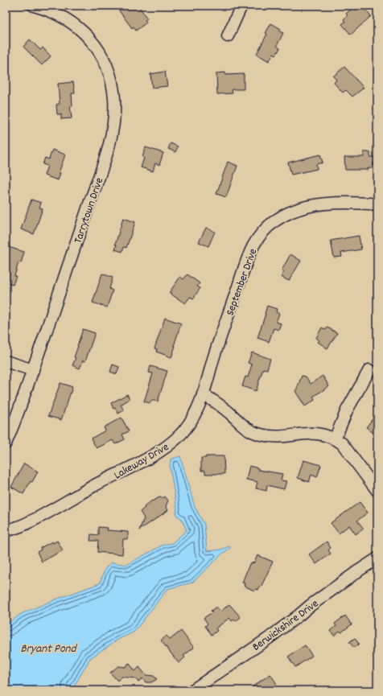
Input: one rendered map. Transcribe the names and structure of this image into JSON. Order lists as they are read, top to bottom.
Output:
{
  "streets": {
    "street": [
      "Tarrytown Drive",
      "September Drive",
      "Lakeway Drive",
      "Berwickshire Drive"
    ]
  },
  "crossings": [
    ["September Drive", "Lakeway Drive"]
  ],
  "water": ["Bryant Pond"]
}
